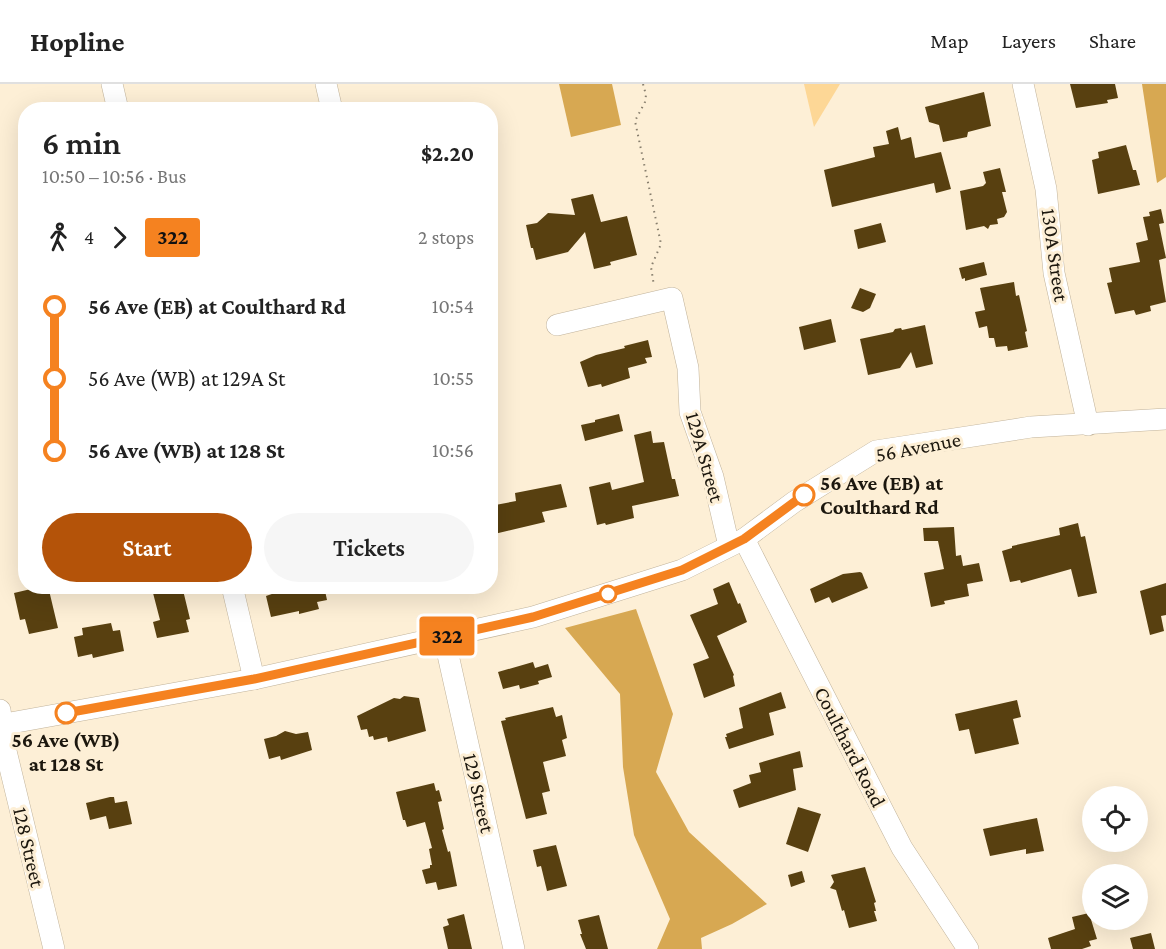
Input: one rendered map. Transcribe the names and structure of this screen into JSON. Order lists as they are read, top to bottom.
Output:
{
  "streets": {
    "street": [
      "130A Street",
      "56 Avenue",
      "129A Street",
      "Coulthard Road",
      "129 Street",
      "128 Street"
    ]
  },
  "crossings": [
    ["130A Street", "56 Avenue"],
    ["56 Avenue", "129A Street"],
    ["56 Avenue", "Coulthard Road"],
    ["56 Avenue", "129 Street"],
    ["56 Avenue", "128 Street"],
    ["129A Street", "Coulthard Road"]
  ],
  "places": ["56 Ave (EB) at Coulthard Rd", "56 Ave (WB) at 128 St"],
  "lines": ["bus line 322"],
  "page": {
    "header": "Hopline",
    "nav": ["Map", "Layers", "Share"],
    "on_map": "322",
    "heading": ["6 min", "10:50 – 10:56 · Bus", "$2.20"],
    "legs": ["4", "322", "2 stops"],
    "list": [
      {
        "name": "56 Ave (EB) at Coulthard Rd",
        "value": "10:54"
      },
      {
        "name": "56 Ave (WB) at 129A St",
        "value": "10:55"
      },
      {
        "name": "56 Ave (WB) at 128 St",
        "value": "10:56"
      }
    ],
    "buttons": ["Start", "Tickets"]
  }
}
